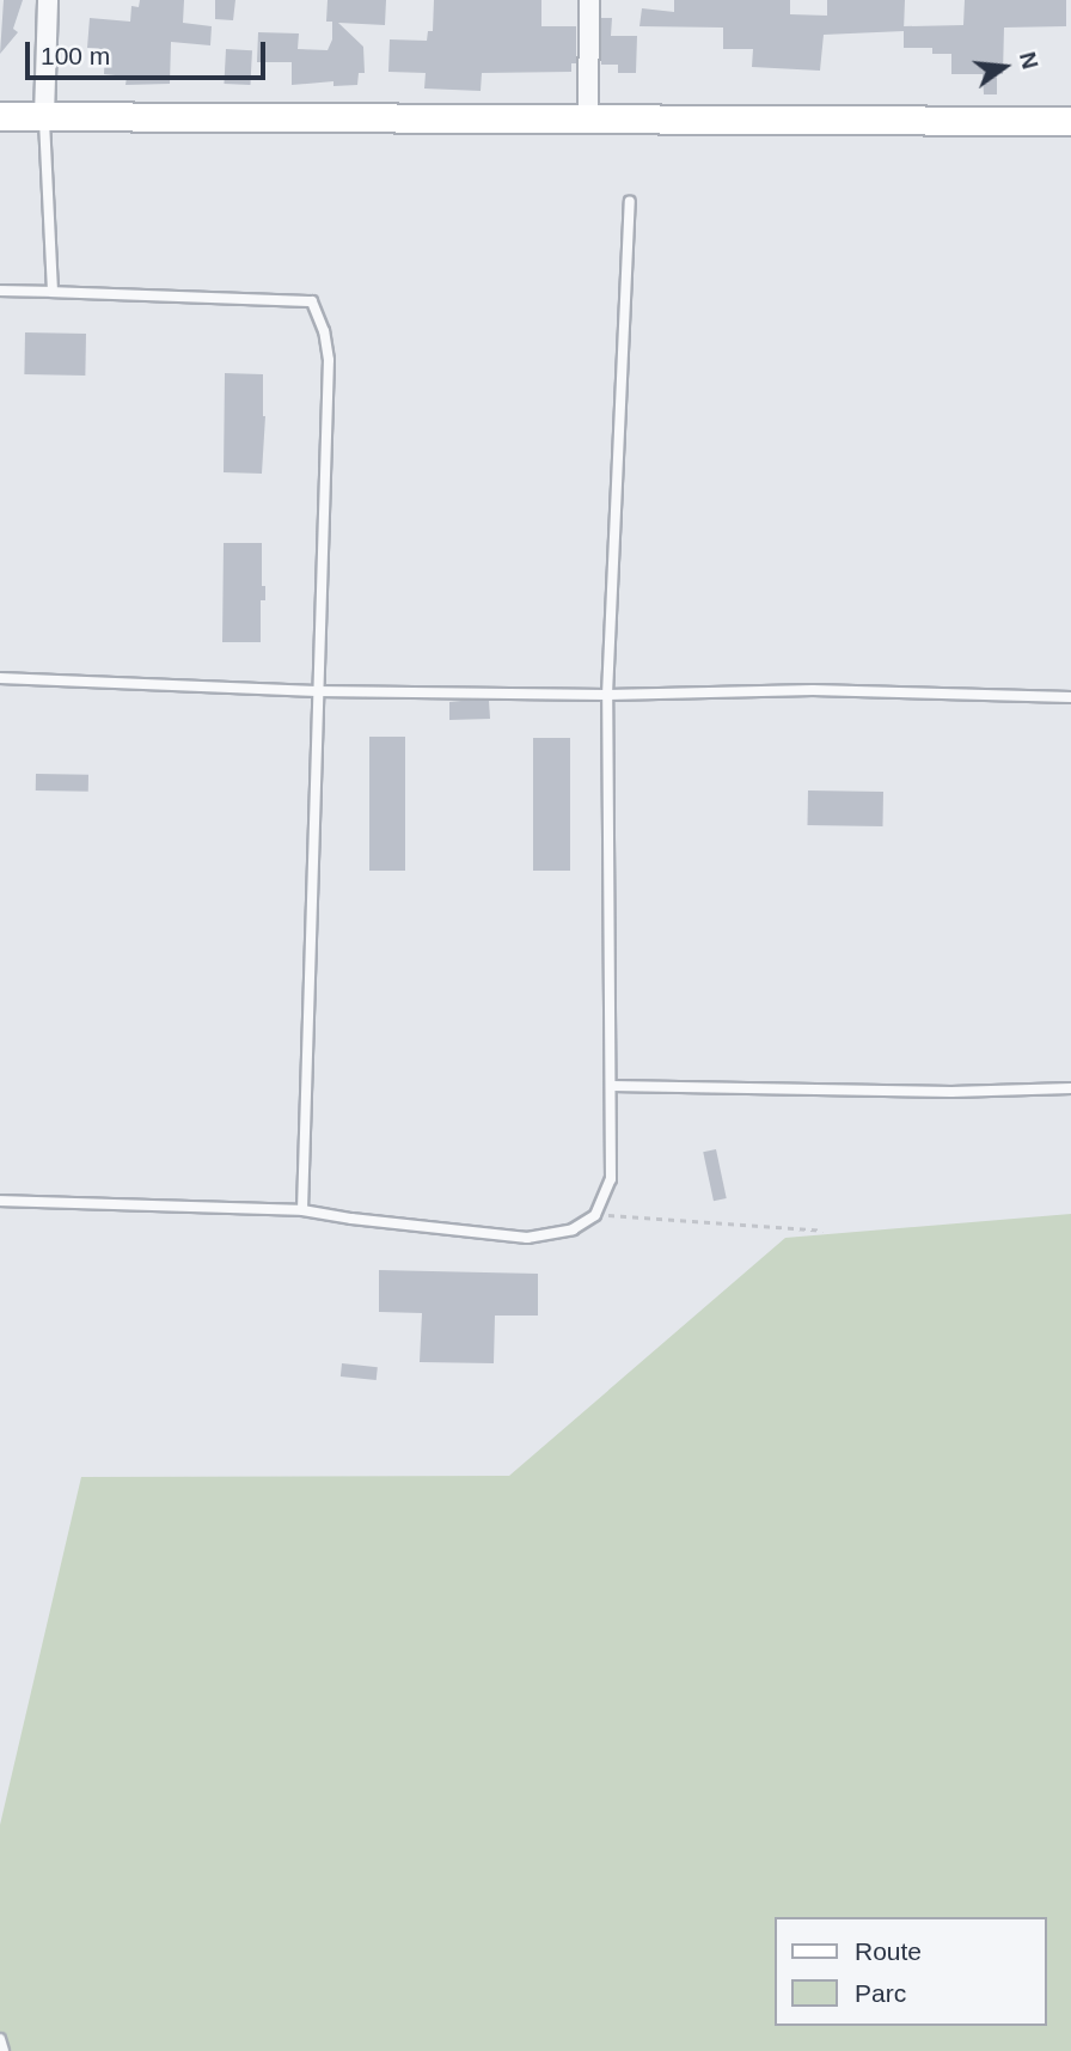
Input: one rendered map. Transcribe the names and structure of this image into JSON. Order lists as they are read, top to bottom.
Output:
{
  "legend": ["Route", "Parc"],
  "scale_bar": "100 m",
  "north": "right"
}
